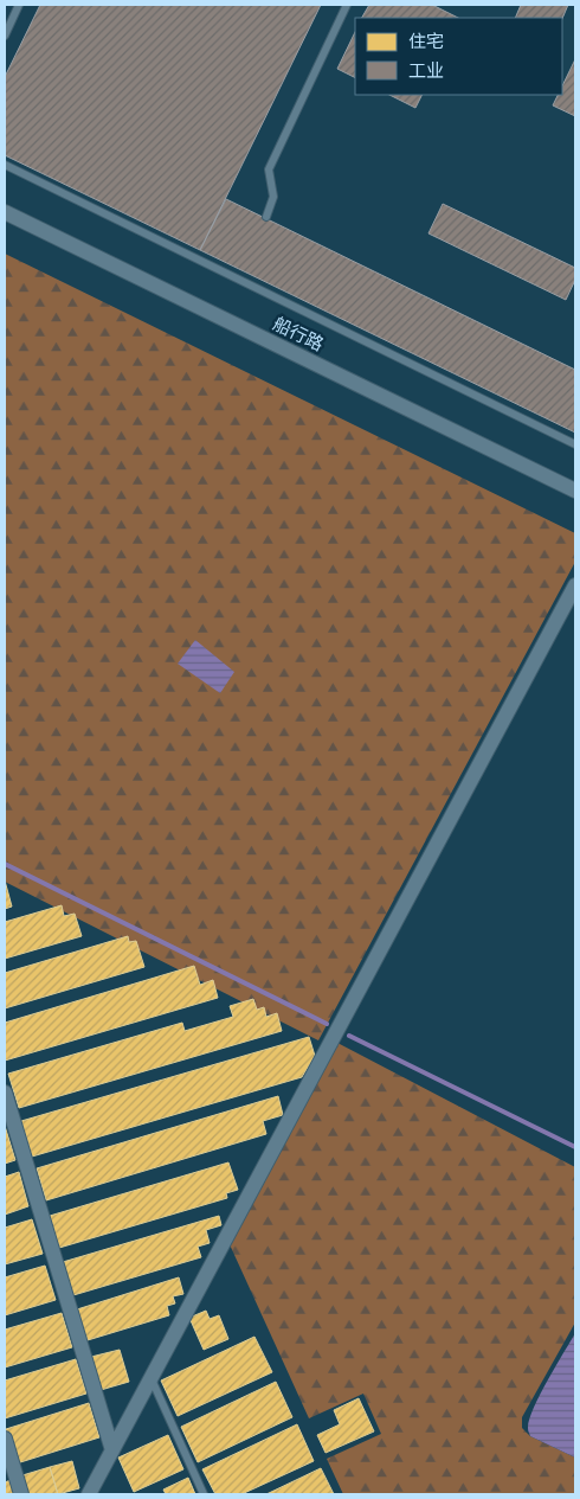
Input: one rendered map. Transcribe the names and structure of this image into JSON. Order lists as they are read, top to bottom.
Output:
{
  "streets": {
    "street": ["船行路"]
  },
  "legend": ["住宅", "工业"]
}
